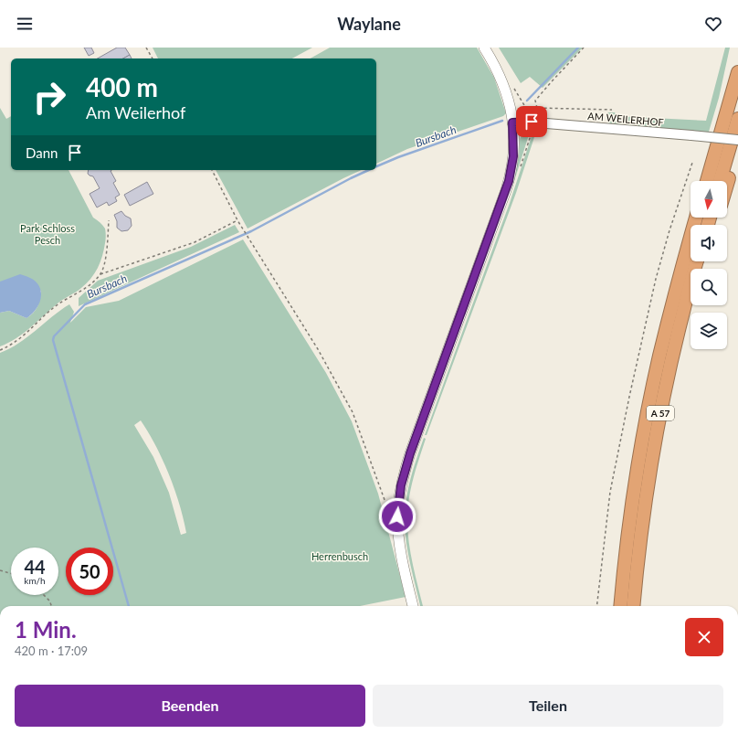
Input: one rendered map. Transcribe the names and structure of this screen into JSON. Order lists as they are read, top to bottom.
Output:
{
  "streets": {
    "highway": ["A 57"],
    "street": ["AM WEILERHOF"]
  },
  "water": ["Bursbach"],
  "parks": ["Park Schloss Pesch", "Herrenbusch"],
  "north": "bottom",
  "page": {
    "header": "Waylane",
    "turn": ["400 m", "Am Weilerhof"],
    "then": "Dann",
    "speed": "44 km/h",
    "limit": "50",
    "heading": ["1 Min.", "420 m · 17:09"],
    "buttons": ["Beenden", "Teilen"]
  }
}
